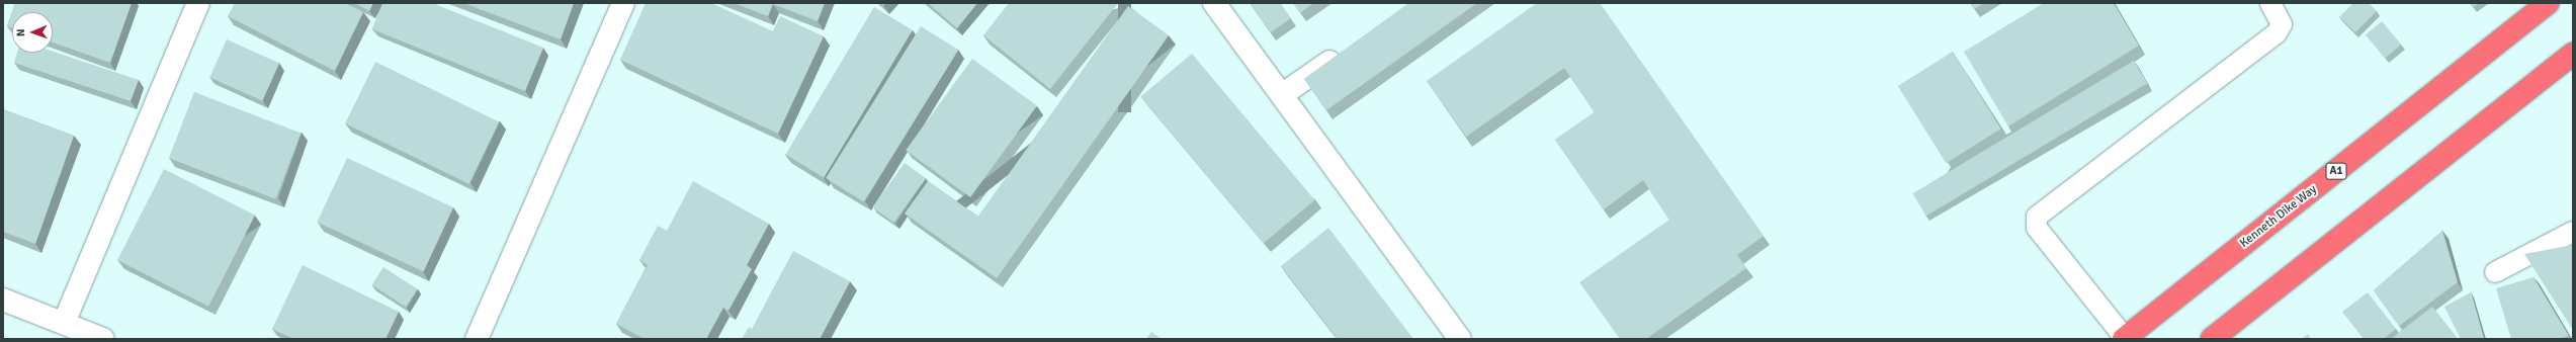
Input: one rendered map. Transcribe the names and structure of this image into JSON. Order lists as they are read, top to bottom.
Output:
{
  "streets": {
    "highway": ["A1", "Kenneth Dike Way"]
  },
  "north": "left"
}
